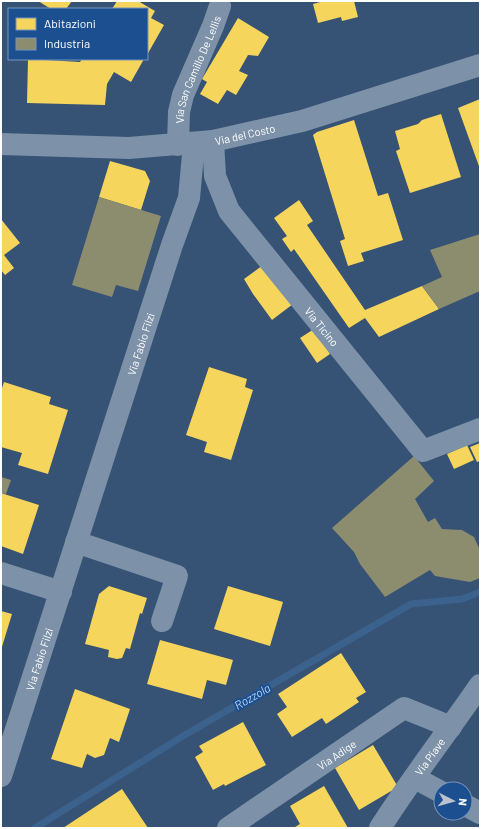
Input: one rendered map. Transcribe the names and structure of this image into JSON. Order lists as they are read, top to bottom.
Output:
{
  "streets": {
    "street": [
      "Via San Camillo De Lellis",
      "Via del Costo",
      "Via Ticino",
      "Via Fabio Filzi",
      "Via Adige",
      "Via Piave"
    ]
  },
  "crossings": [
    ["Via San Camillo De Lellis", "Via del Costo"],
    ["Via San Camillo De Lellis", "Via Ticino"],
    ["Via San Camillo De Lellis", "Via Fabio Filzi"],
    ["Via del Costo", "Via Ticino"],
    ["Via del Costo", "Via Fabio Filzi"],
    ["Via Ticino", "Via Fabio Filzi"],
    ["Via Adige", "Via Piave"]
  ],
  "water": ["Rozzola"],
  "legend": ["Abitazioni", "Industria"],
  "north": "right"
}
